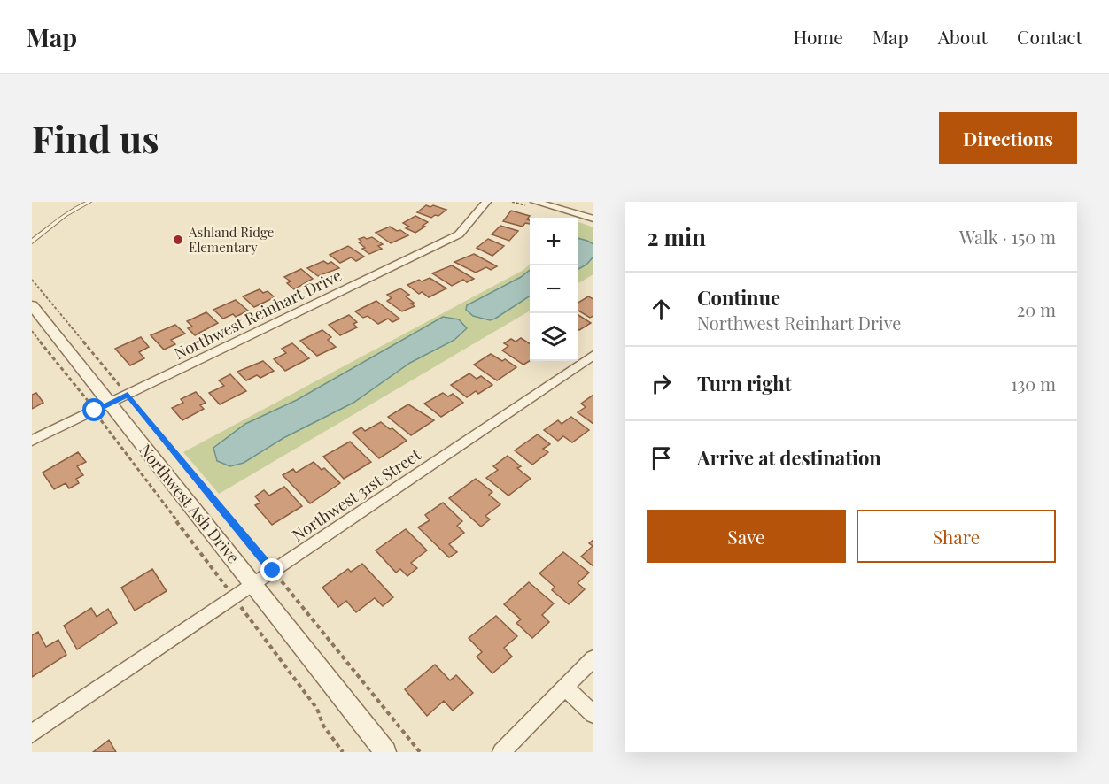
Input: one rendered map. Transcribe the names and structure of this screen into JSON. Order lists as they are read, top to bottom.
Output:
{
  "streets": {
    "street": ["Northwest Reinhart Drive", "Northwest 31st Street", "Northwest Ash Drive"]
  },
  "crossings": [
    ["Northwest Reinhart Drive", "Northwest Ash Drive"],
    ["Northwest 31st Street", "Northwest Ash Drive"]
  ],
  "places": ["Ashland Ridge Elementary"],
  "page": {
    "header": "Map",
    "nav": [
      "Home",
      "Map",
      "About",
      "Contact"
    ],
    "buttons": [
      "Directions",
      ["Save", "Share"]
    ],
    "title": "Find us",
    "heading": ["2 min", "Walk · 150 m"],
    "map_buttons": ["+", "−"],
    "list": [
      ["Continue", "Northwest Reinhart Drive", "20 m"],
      ["Turn right", "130 m"],
      "Arrive at destination"
    ]
  }
}
